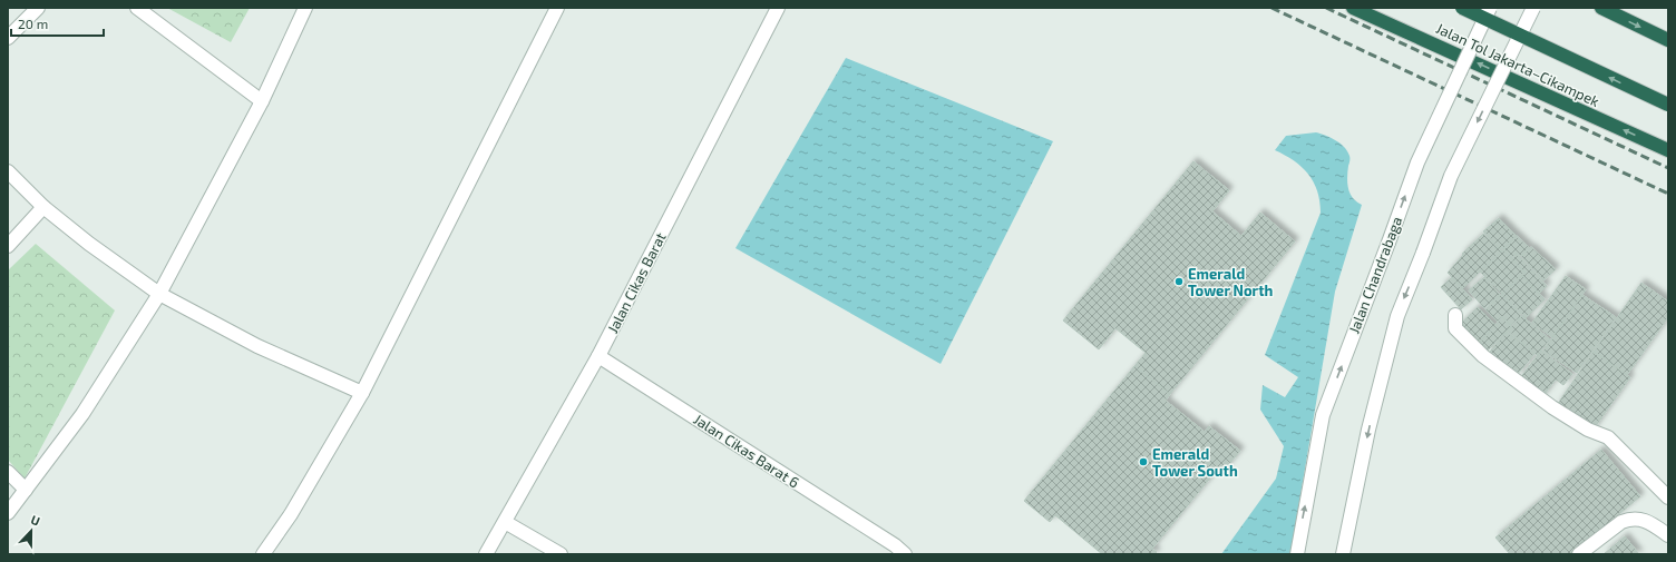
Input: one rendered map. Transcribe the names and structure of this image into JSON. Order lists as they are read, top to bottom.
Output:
{
  "streets": {
    "highway": ["Jalan Tol Jakarta–Cikampek"],
    "street": ["Jalan Chandrabaga", "Jalan Cikas Barat", "Jalan Cikas Barat 6"]
  },
  "crossings": [
    ["Jalan Cikas Barat", "Jalan Cikas Barat 6"]
  ],
  "places": ["Emerald Tower North", "Emerald Tower South"],
  "scale_bar": "20 m",
  "north": "top"
}
